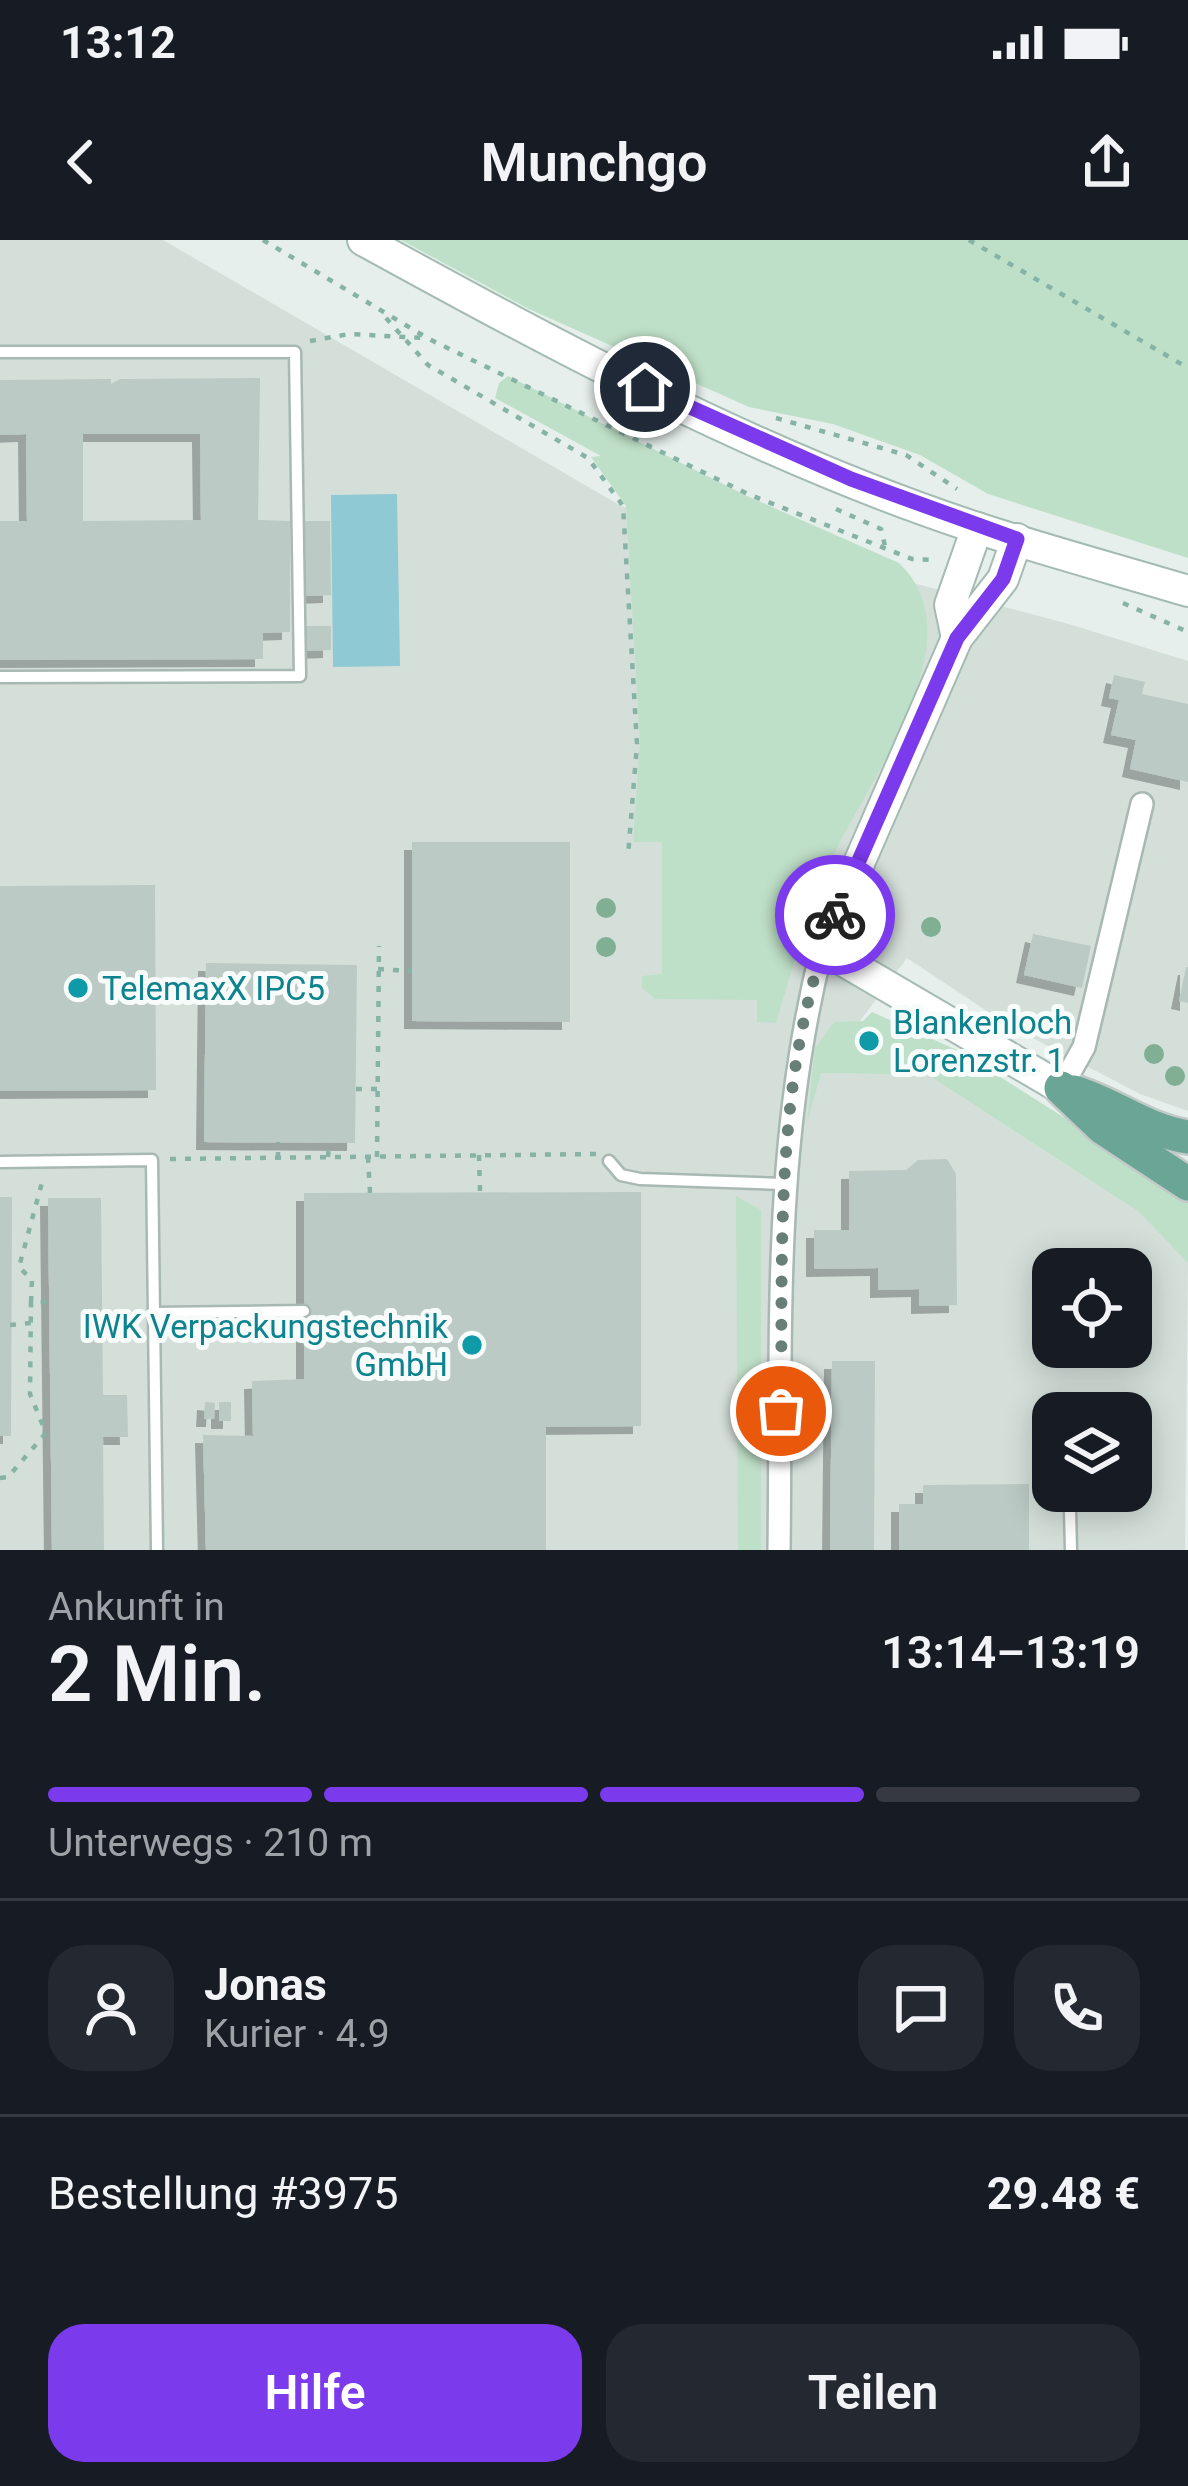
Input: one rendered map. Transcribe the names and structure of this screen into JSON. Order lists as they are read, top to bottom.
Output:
{
  "places": ["TelemaxX IPC5", "Blankenloch Lorenzstr. 1", "IWK Verpackungstechnik GmbH"],
  "page": {
    "status": "13:12",
    "header": "Munchgo",
    "heading": ["2 Min.", "Ankunft in", "13:14–13:19"],
    "panel": [
      "Jonas",
      "Kurier · 4.9",
      "Bestellung #3975",
      "29.48 €"
    ],
    "bar": "Unterwegs · 210 m",
    "buttons": ["Hilfe", "Teilen"]
  }
}
